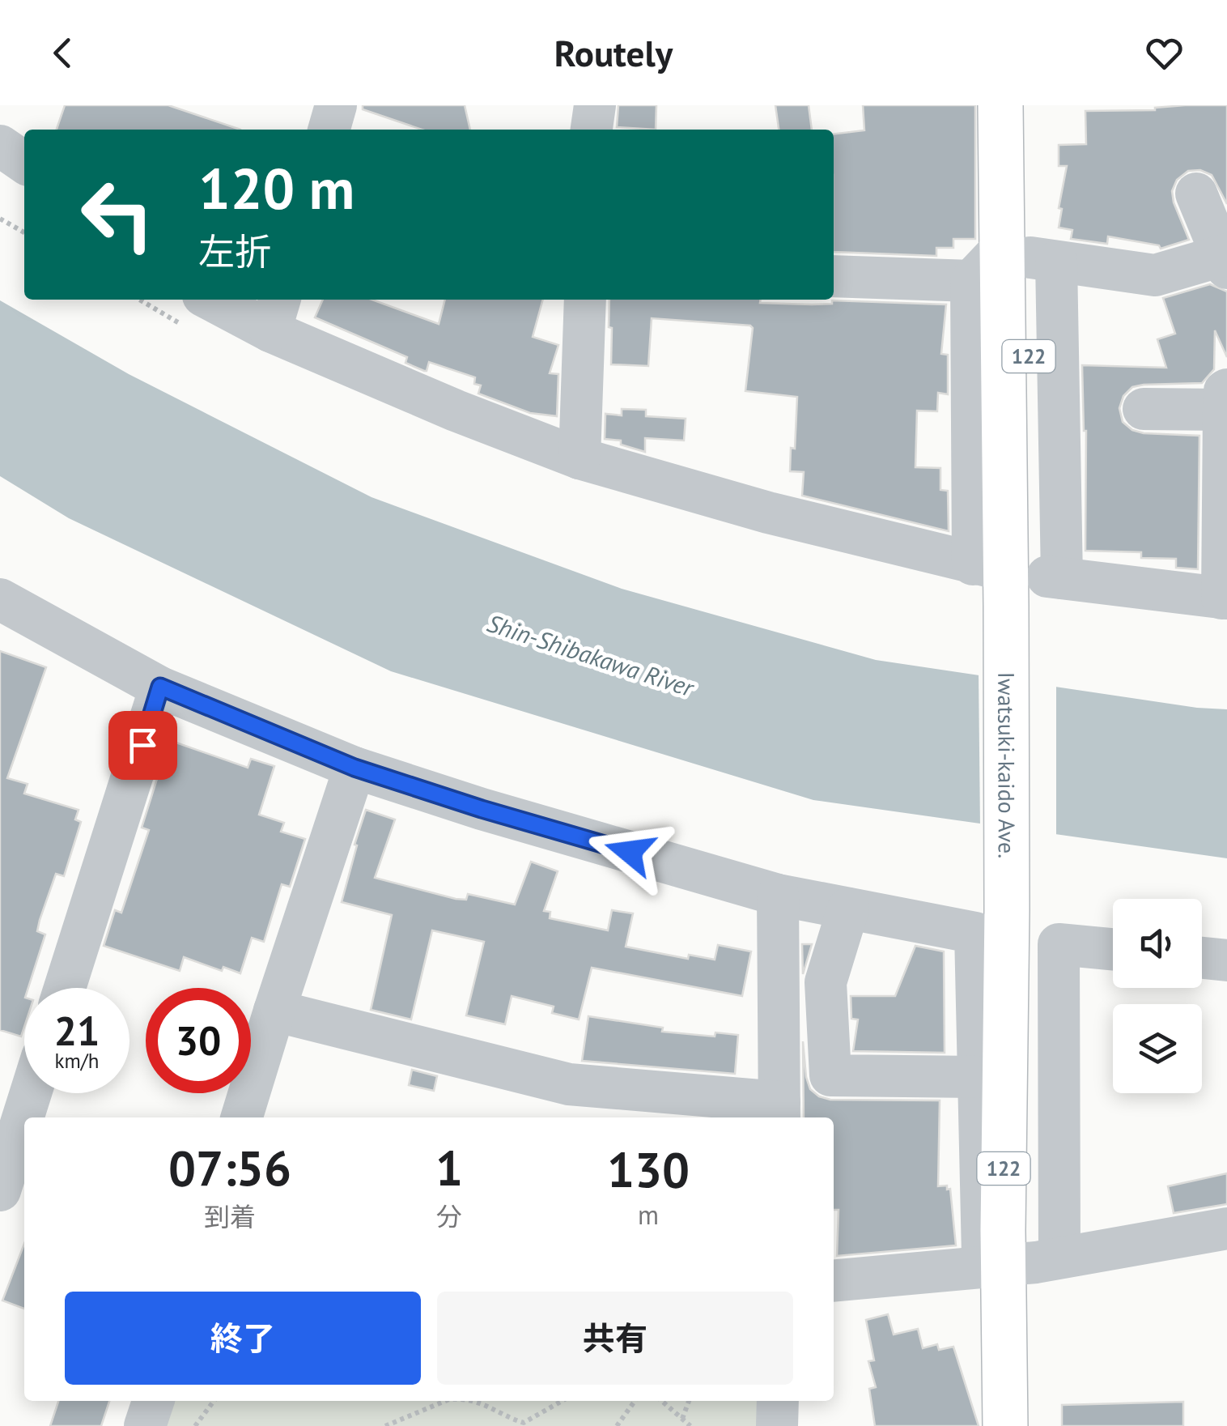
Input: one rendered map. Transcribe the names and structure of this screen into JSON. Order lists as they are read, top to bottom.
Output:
{
  "streets": {
    "highway": ["122", "Iwatsuki-kaido Ave."]
  },
  "water": ["Shin-Shibakawa River"],
  "page": {
    "header": "Routely",
    "turn": ["120 m", "左折"],
    "speed": "21 km/h",
    "limit": "30",
    "eta": [
      "07:56",
      "到着",
      "1",
      "分",
      "130",
      "m"
    ],
    "buttons": ["終了", "共有"]
  }
}
